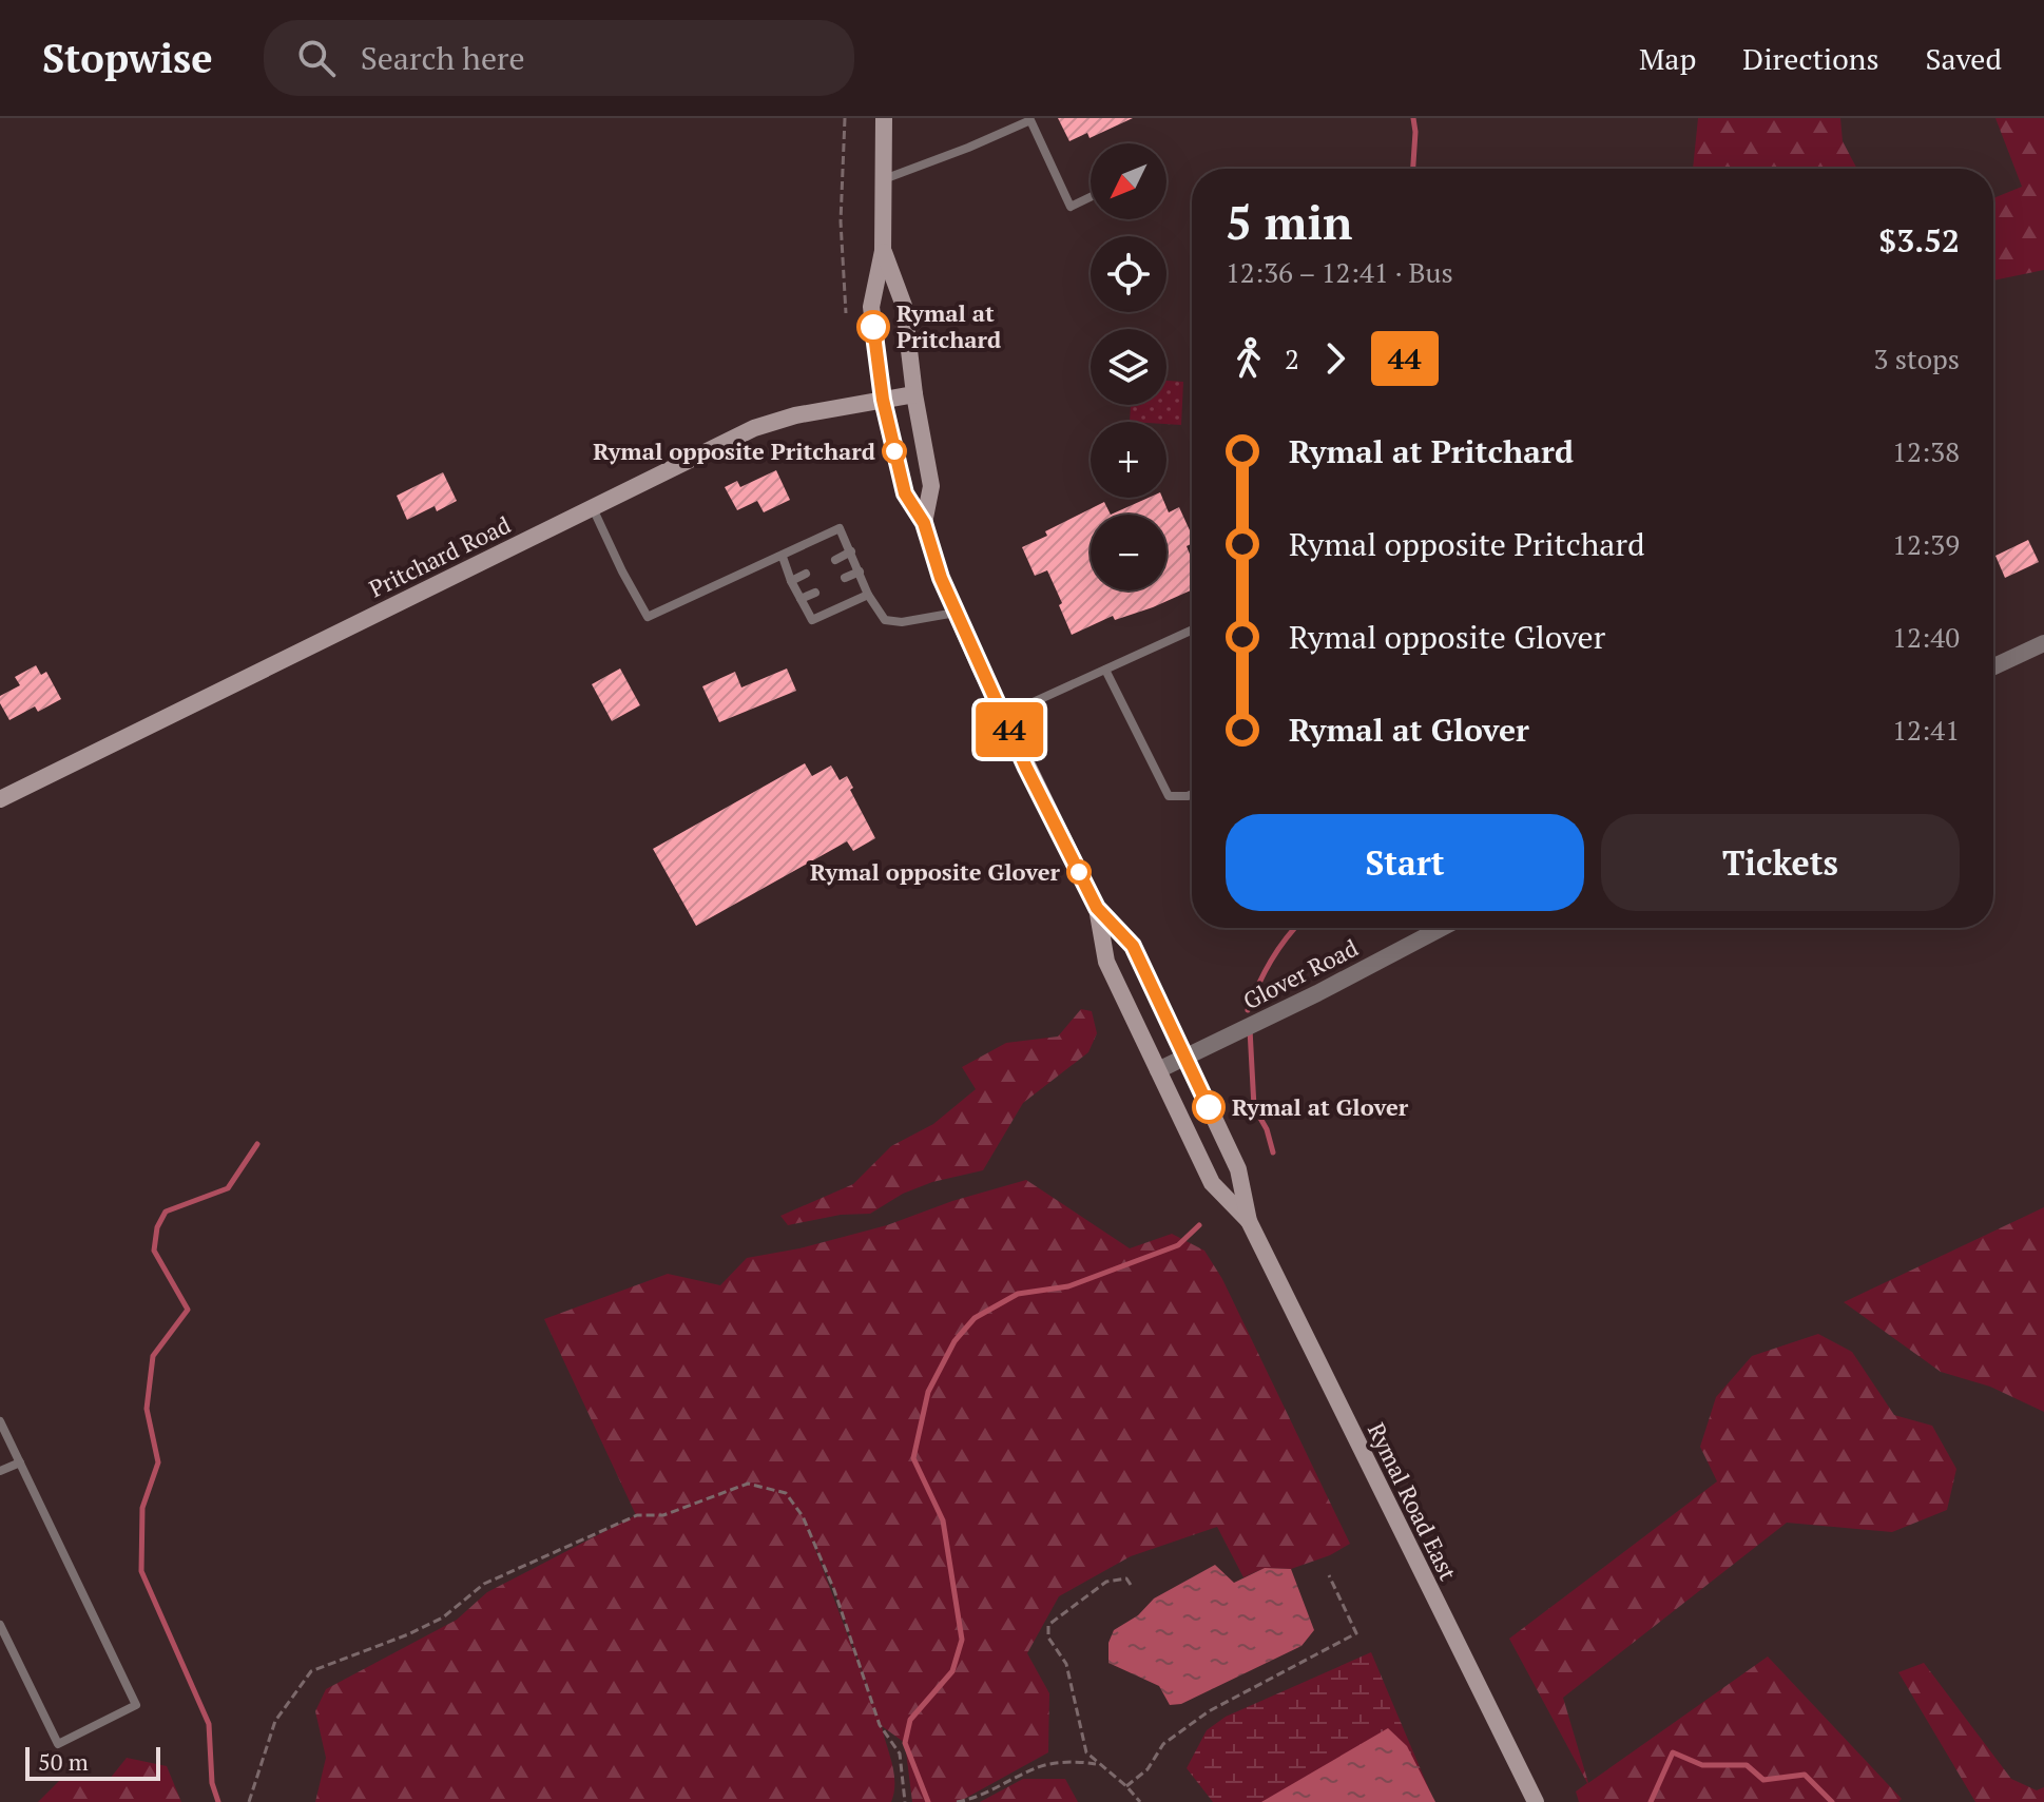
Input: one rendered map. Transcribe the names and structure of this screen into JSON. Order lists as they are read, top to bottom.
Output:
{
  "streets": {
    "main road": ["Pritchard Road", "Rymal Road East"],
    "street": ["Glover Road"]
  },
  "crossings": [
    ["Pritchard Road", "Rymal Road East"],
    ["Glover Road", "Rymal Road East"]
  ],
  "places": [
    "Rymal at Pritchard",
    "Rymal opposite Pritchard",
    "Rymal opposite Glover",
    "Rymal at Glover"
  ],
  "lines": ["bus line 44"],
  "scale_bar": "50 m",
  "north": "bottom left",
  "page": {
    "header": "Stopwise",
    "search": "Search here",
    "nav": ["Map", "Directions", "Saved"],
    "on_map": "44",
    "map_buttons": ["+", "−"],
    "heading": ["5 min", "12:36 – 12:41 · Bus", "$3.52"],
    "legs": ["2", "44", "3 stops"],
    "list": [
      {
        "name": "Rymal at Pritchard",
        "value": "12:38"
      },
      {
        "name": "Rymal opposite Pritchard",
        "value": "12:39"
      },
      {
        "name": "Rymal opposite Glover",
        "value": "12:40"
      },
      {
        "name": "Rymal at Glover",
        "value": "12:41"
      }
    ],
    "buttons": ["Start", "Tickets"],
    "scale": "50 m"
  }
}
